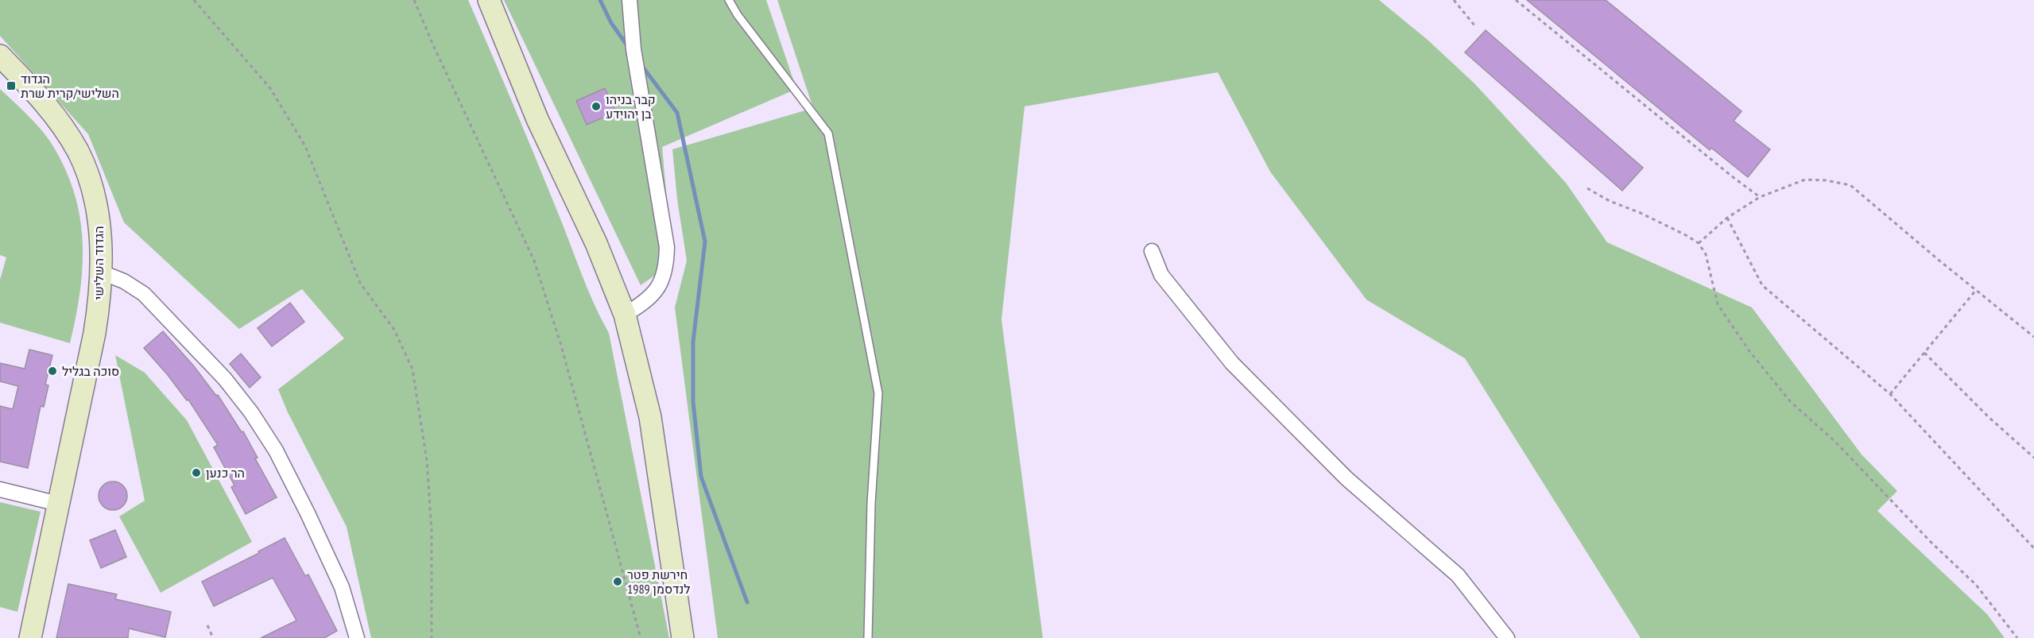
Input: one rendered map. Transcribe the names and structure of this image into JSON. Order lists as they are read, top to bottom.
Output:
{
  "streets": {
    "main road": ["הגדוד השלישי"]
  },
  "places": {
    "transit": ["הגדוד השלישי/קרית שרת"],
    "other": [
      "קבר בניהו בן יהוידע",
      "סוכה בגליל",
      "הר כנען",
      "חירשת פטר לנדסמן 1989"
    ]
  }
}
